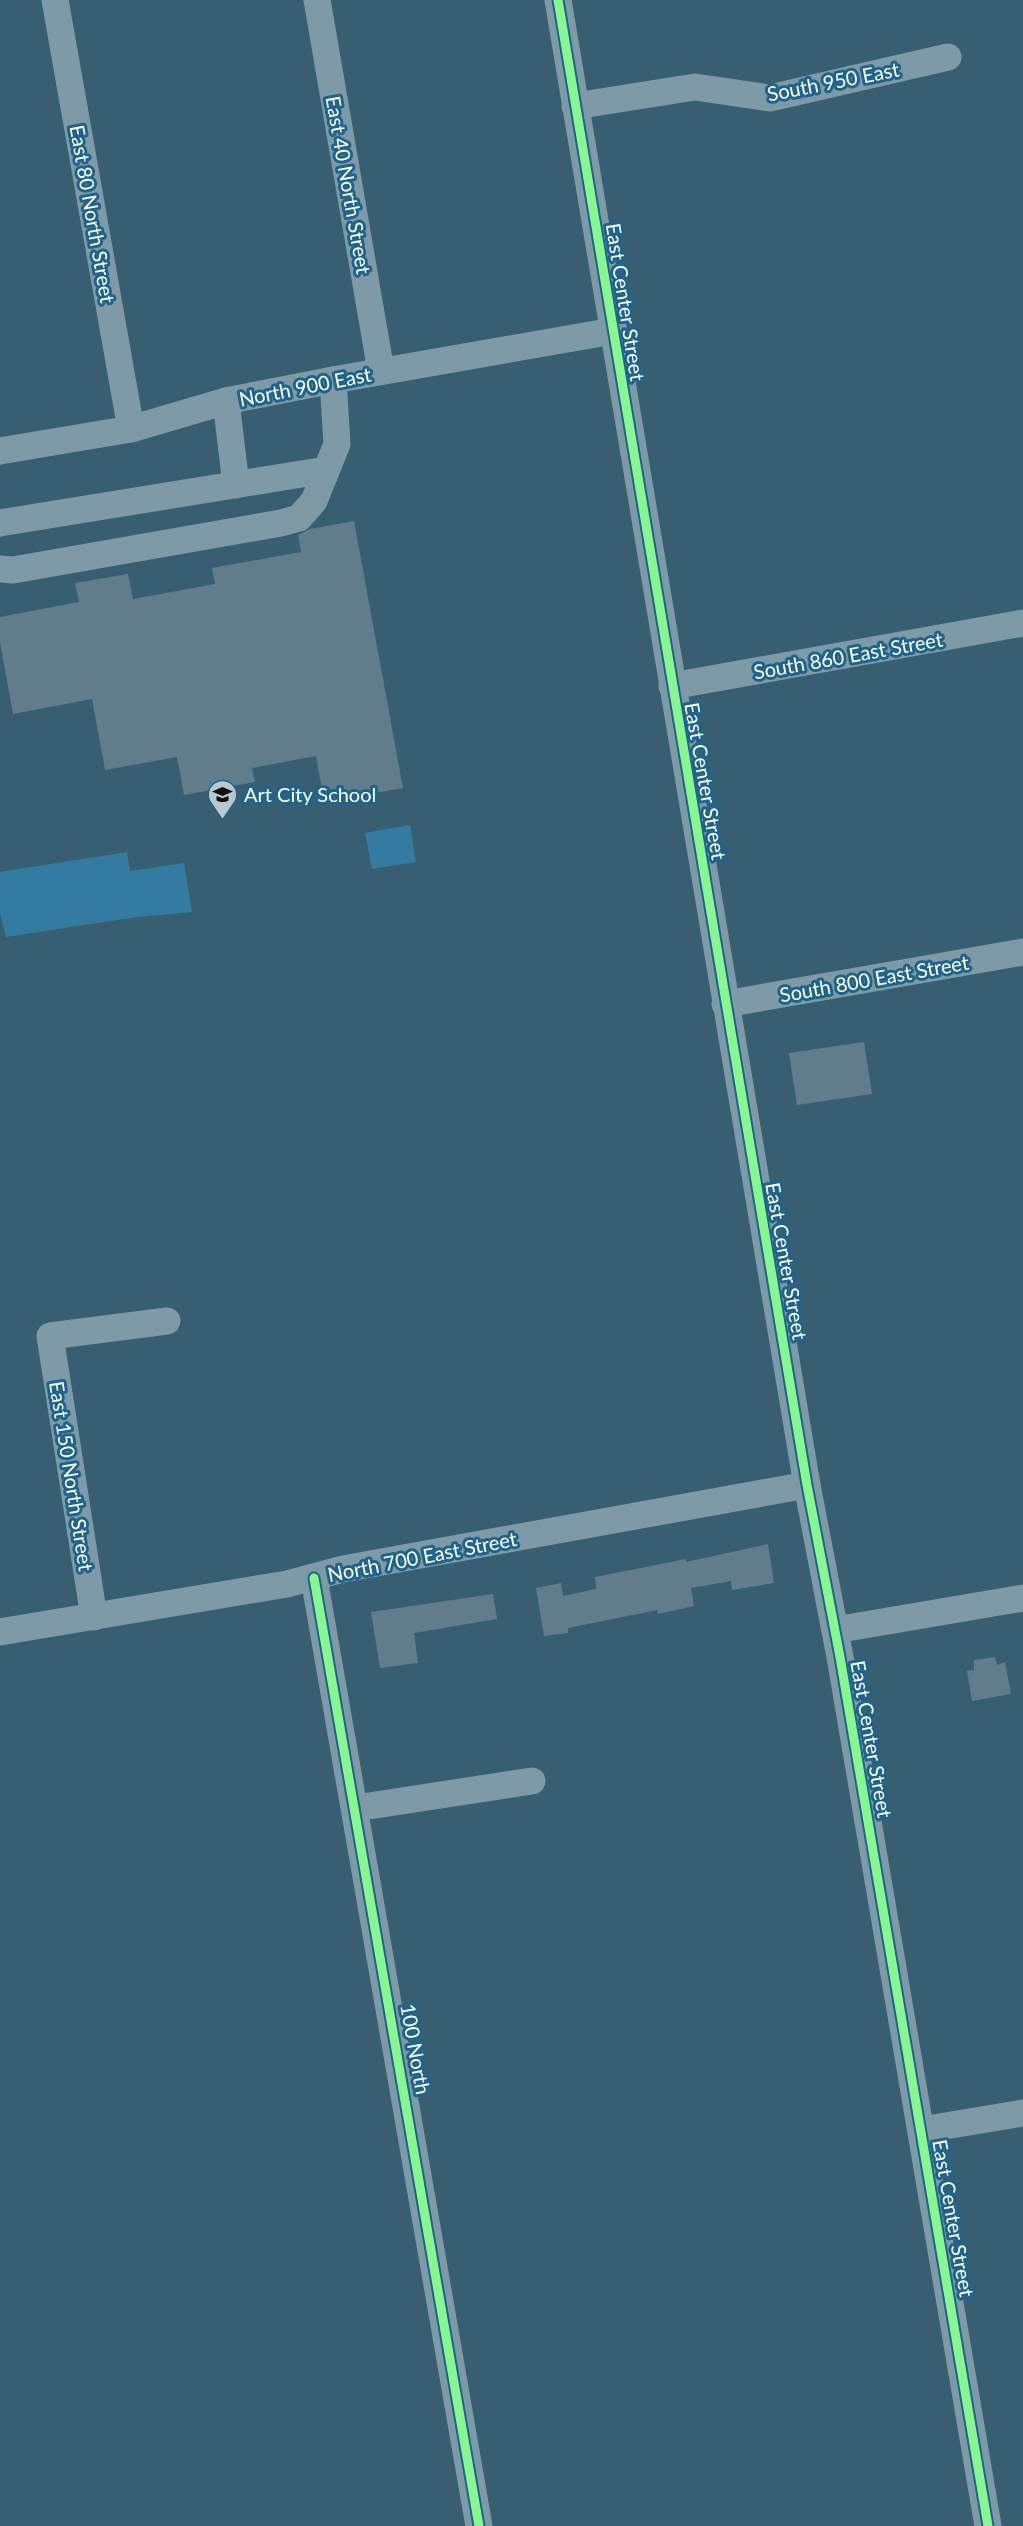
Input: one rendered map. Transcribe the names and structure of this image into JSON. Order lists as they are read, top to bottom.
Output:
{
  "streets": {
    "street": [
      "South 950 East",
      "East 40 North Street",
      "East 80 North Street",
      "East Center Street",
      "North 900 East",
      "South 860 East Street",
      "South 800 East Street",
      "East 150 North Street",
      "North 700 East Street",
      "100 North"
    ]
  },
  "crossings": [
    ["South 950 East", "East Center Street"],
    ["East 40 North Street", "North 900 East"],
    ["East 80 North Street", "North 900 East"],
    ["East Center Street", "North 900 East"],
    ["East Center Street", "South 860 East Street"],
    ["East Center Street", "South 800 East Street"],
    ["East Center Street", "North 700 East Street"],
    ["East 150 North Street", "North 700 East Street"],
    ["North 700 East Street", "100 North"]
  ],
  "places": {
    "school or university": ["Art City School"]
  }
}
